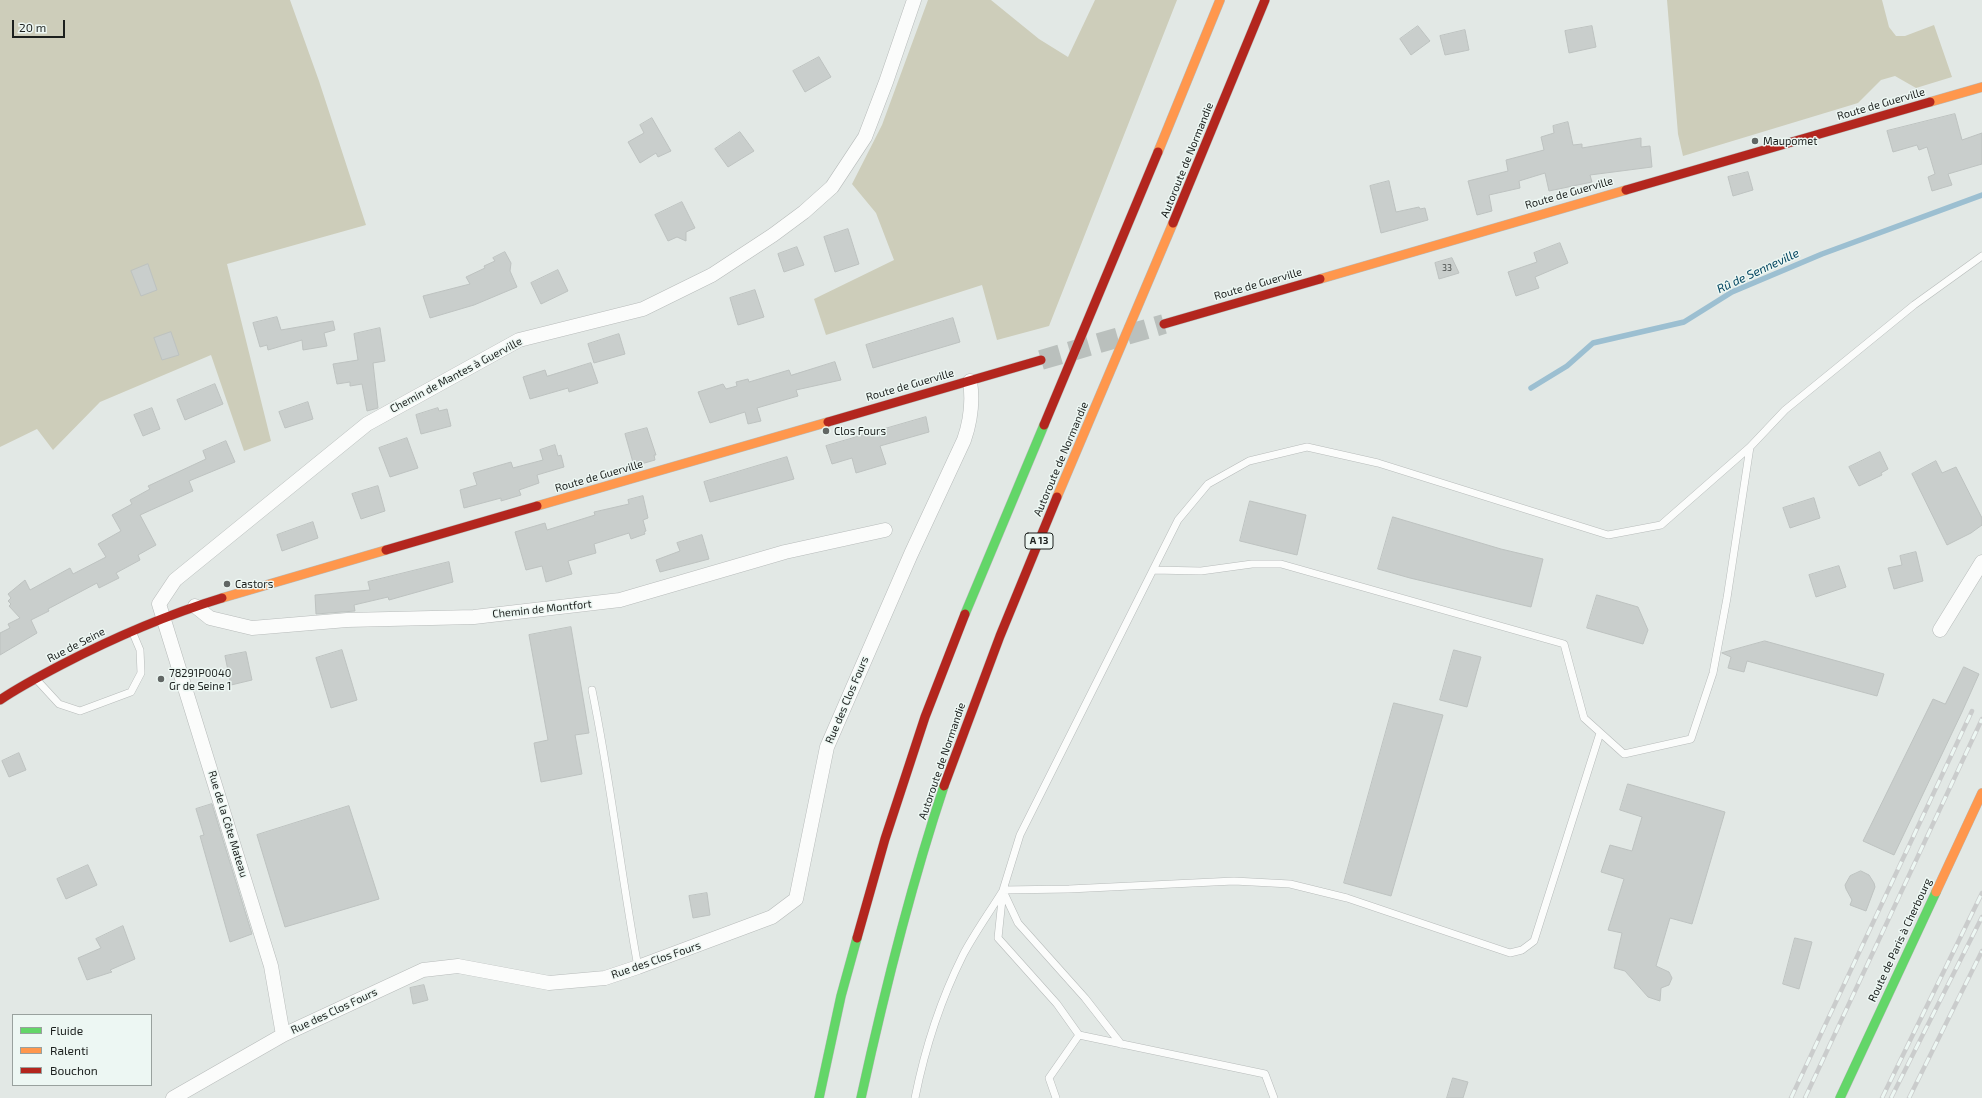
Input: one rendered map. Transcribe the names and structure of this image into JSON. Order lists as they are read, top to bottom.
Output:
{
  "streets": {
    "main road": [
      "Route de Guerville",
      "Autoroute de Normandie",
      "A 13",
      "Rue de Seine",
      "Route de Paris à Cherbourg"
    ],
    "street": [
      "Chemin de Mantes à Guerville",
      "Chemin de Montfort",
      "Rue des Clos Fours",
      "Rue de la Côte Mateau"
    ]
  },
  "crossings": [
    ["Route de Guerville", "Chemin de Mantes à Guerville"],
    ["Route de Guerville", "Chemin de Montfort"],
    ["Route de Guerville", "Rue de Seine"],
    ["Route de Guerville", "Rue des Clos Fours"],
    ["Route de Guerville", "Rue de la Côte Mateau"],
    ["Chemin de Mantes à Guerville", "Rue de Seine"],
    ["Chemin de Mantes à Guerville", "Rue de la Côte Mateau"],
    ["Rue de Seine", "Rue de la Côte Mateau"],
    ["Rue des Clos Fours", "Rue de la Côte Mateau"]
  ],
  "water": ["Rû de Senneville"],
  "places": [
    "Maupomet",
    "Clos Fours",
    "Castors",
    "78291P0040 Gr de Seine 1"
  ],
  "house_numbers": ["33"],
  "legend": ["Fluide", "Ralenti", "Bouchon"],
  "scale_bar": "20 m"
}
